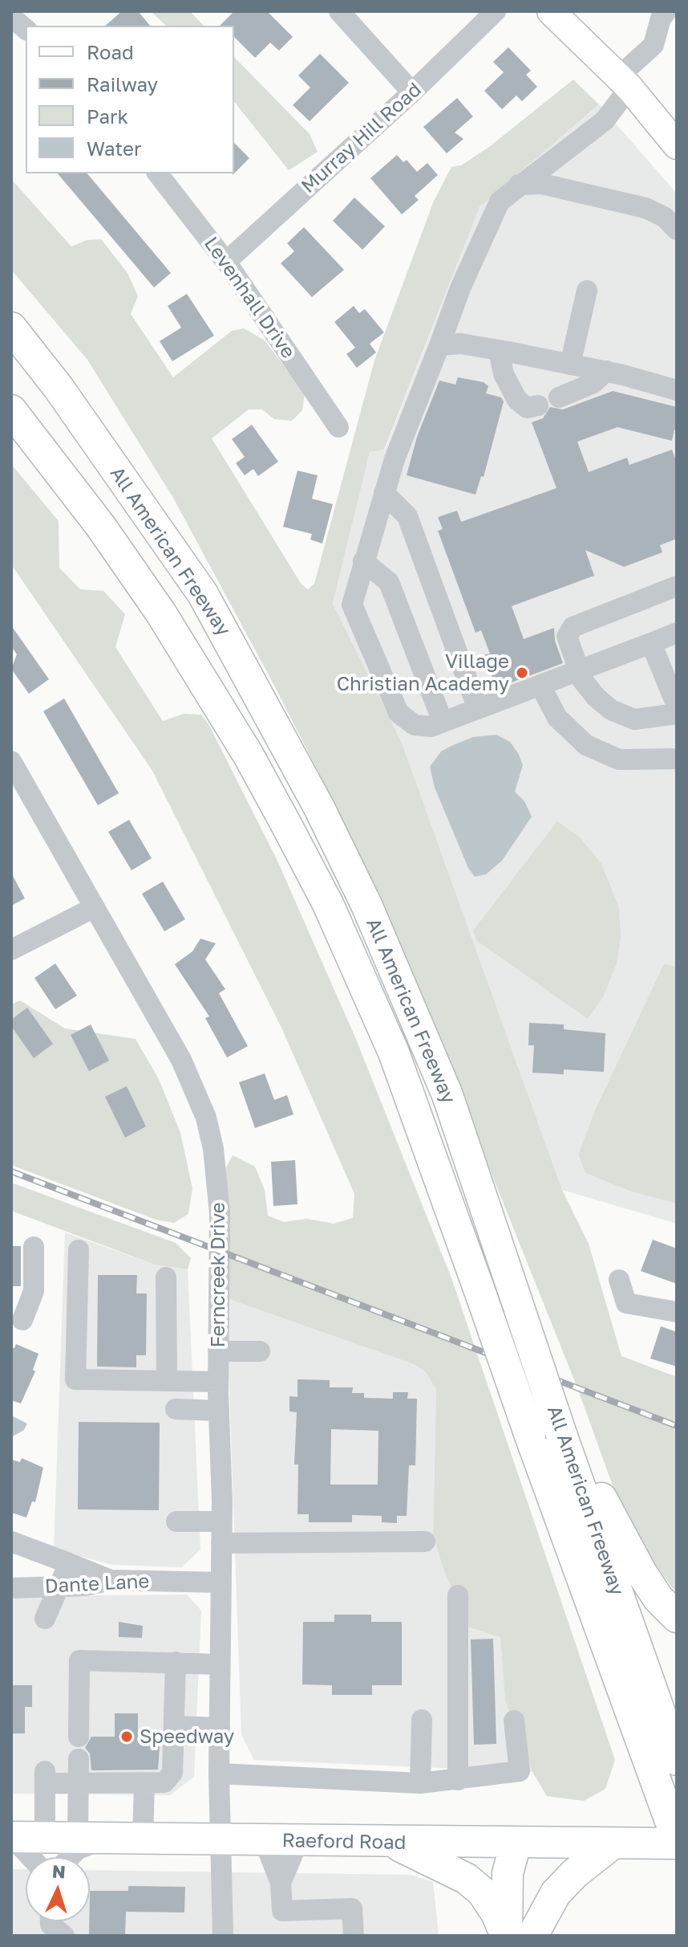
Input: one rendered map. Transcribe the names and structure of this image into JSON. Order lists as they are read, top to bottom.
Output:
{
  "streets": {
    "highway": ["All American Freeway", "Raeford Road"],
    "street": [
      "Murray Hill Road",
      "Levenhall Drive",
      "Ferncreek Drive",
      "Dante Lane"
    ]
  },
  "crossings": [
    ["Murray Hill Road", "Levenhall Drive"],
    ["Ferncreek Drive", "Dante Lane"],
    ["Ferncreek Drive", "Raeford Road"]
  ],
  "places": ["Village Christian Academy", "Speedway"],
  "legend": [
    "Road",
    "Railway",
    "Park",
    "Water"
  ],
  "north": "top"
}
